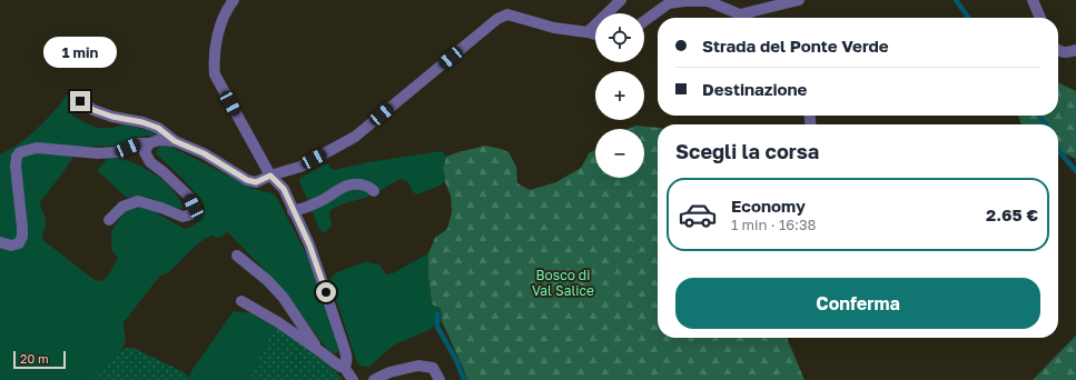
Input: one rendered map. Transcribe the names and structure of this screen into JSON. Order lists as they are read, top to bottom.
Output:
{
  "parks": ["Bosco di Val Salice"],
  "scale_bar": "20 m",
  "page": {
    "map_buttons": ["+", "−"],
    "banner": ["Strada del Ponte Verde", "Destinazione"],
    "bubble": "1 min",
    "heading": "Scegli la corsa",
    "list": [
      {
        "name": "Economy",
        "note": "1 min · 16:38",
        "value": "2.65 €"
      }
    ],
    "buttons": "Conferma",
    "scale": "20 m"
  }
}
